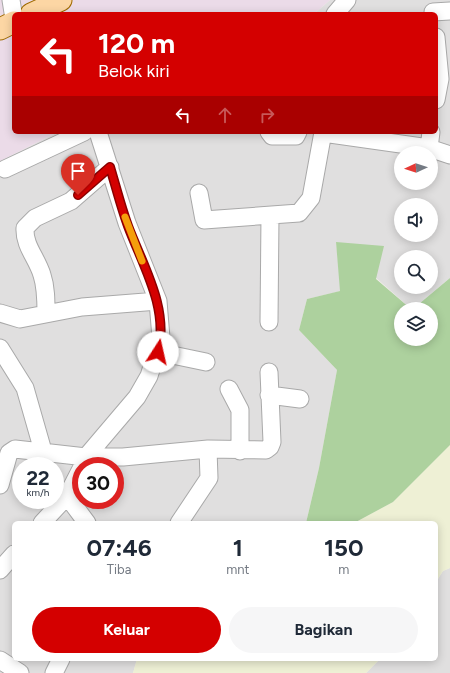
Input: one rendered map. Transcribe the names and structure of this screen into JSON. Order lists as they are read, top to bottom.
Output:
{
  "north": "left",
  "page": {
    "turn": ["120 m", "Belok kiri"],
    "speed": "22 km/h",
    "limit": "30",
    "eta": [
      "07:46",
      "Tiba",
      "1",
      "mnt",
      "150",
      "m"
    ],
    "buttons": ["Keluar", "Bagikan"]
  }
}
